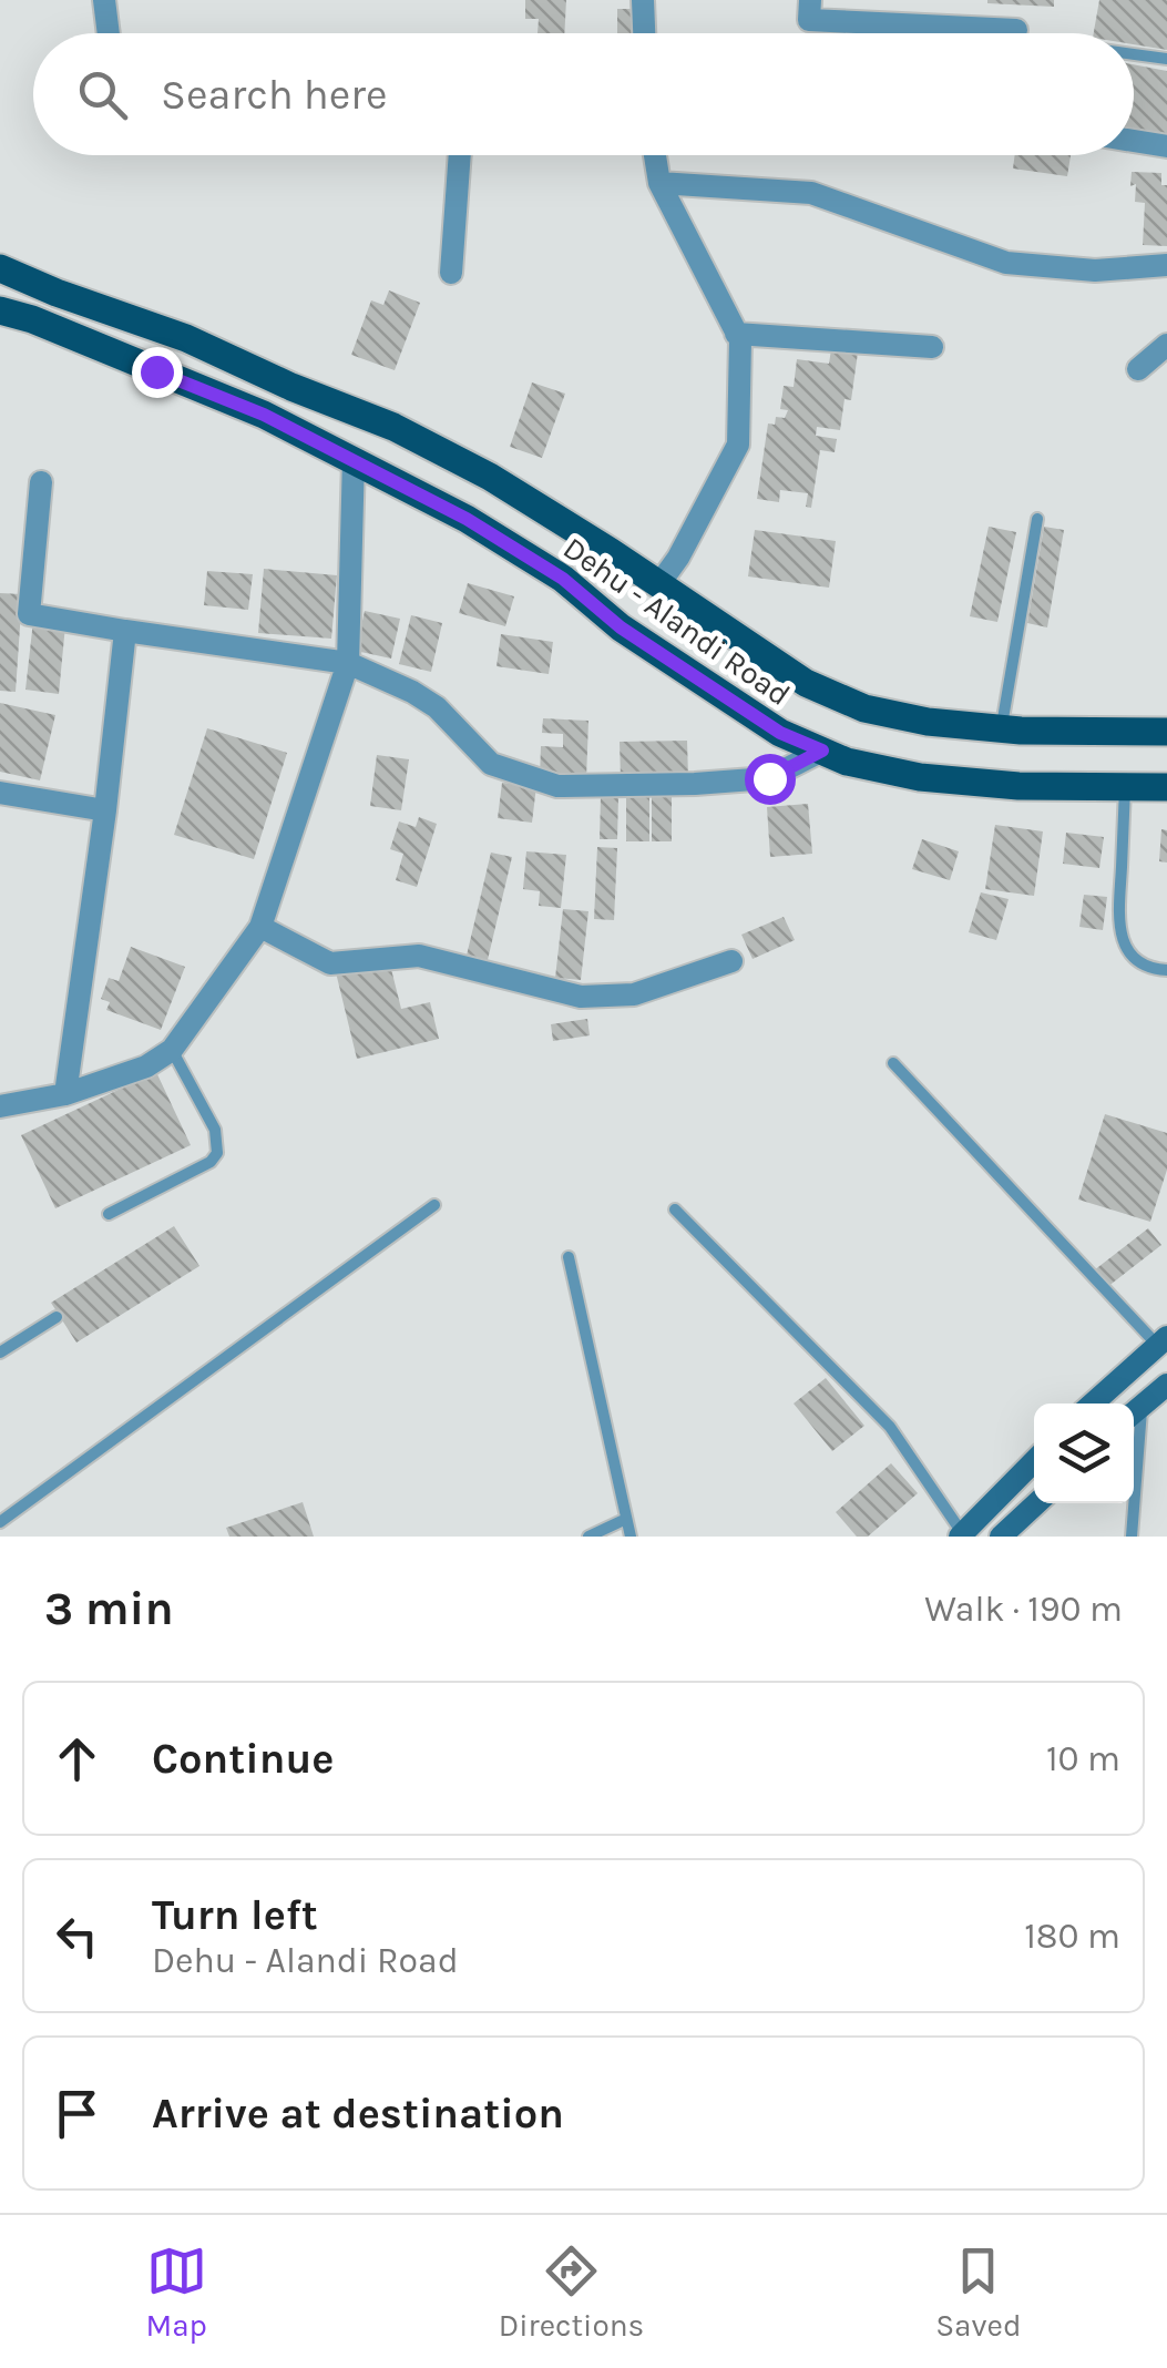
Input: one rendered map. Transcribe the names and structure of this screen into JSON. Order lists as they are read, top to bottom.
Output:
{
  "streets": {
    "main road": ["Dehu - Alandi Road"]
  },
  "page": {
    "search": "Search here",
    "heading": ["3 min", "Walk · 190 m"],
    "list": [
      ["Continue", "10 m"],
      ["Turn left", "Dehu - Alandi Road", "180 m"],
      "Arrive at destination"
    ],
    "nav": ["Map", "Directions", "Saved"]
  }
}
